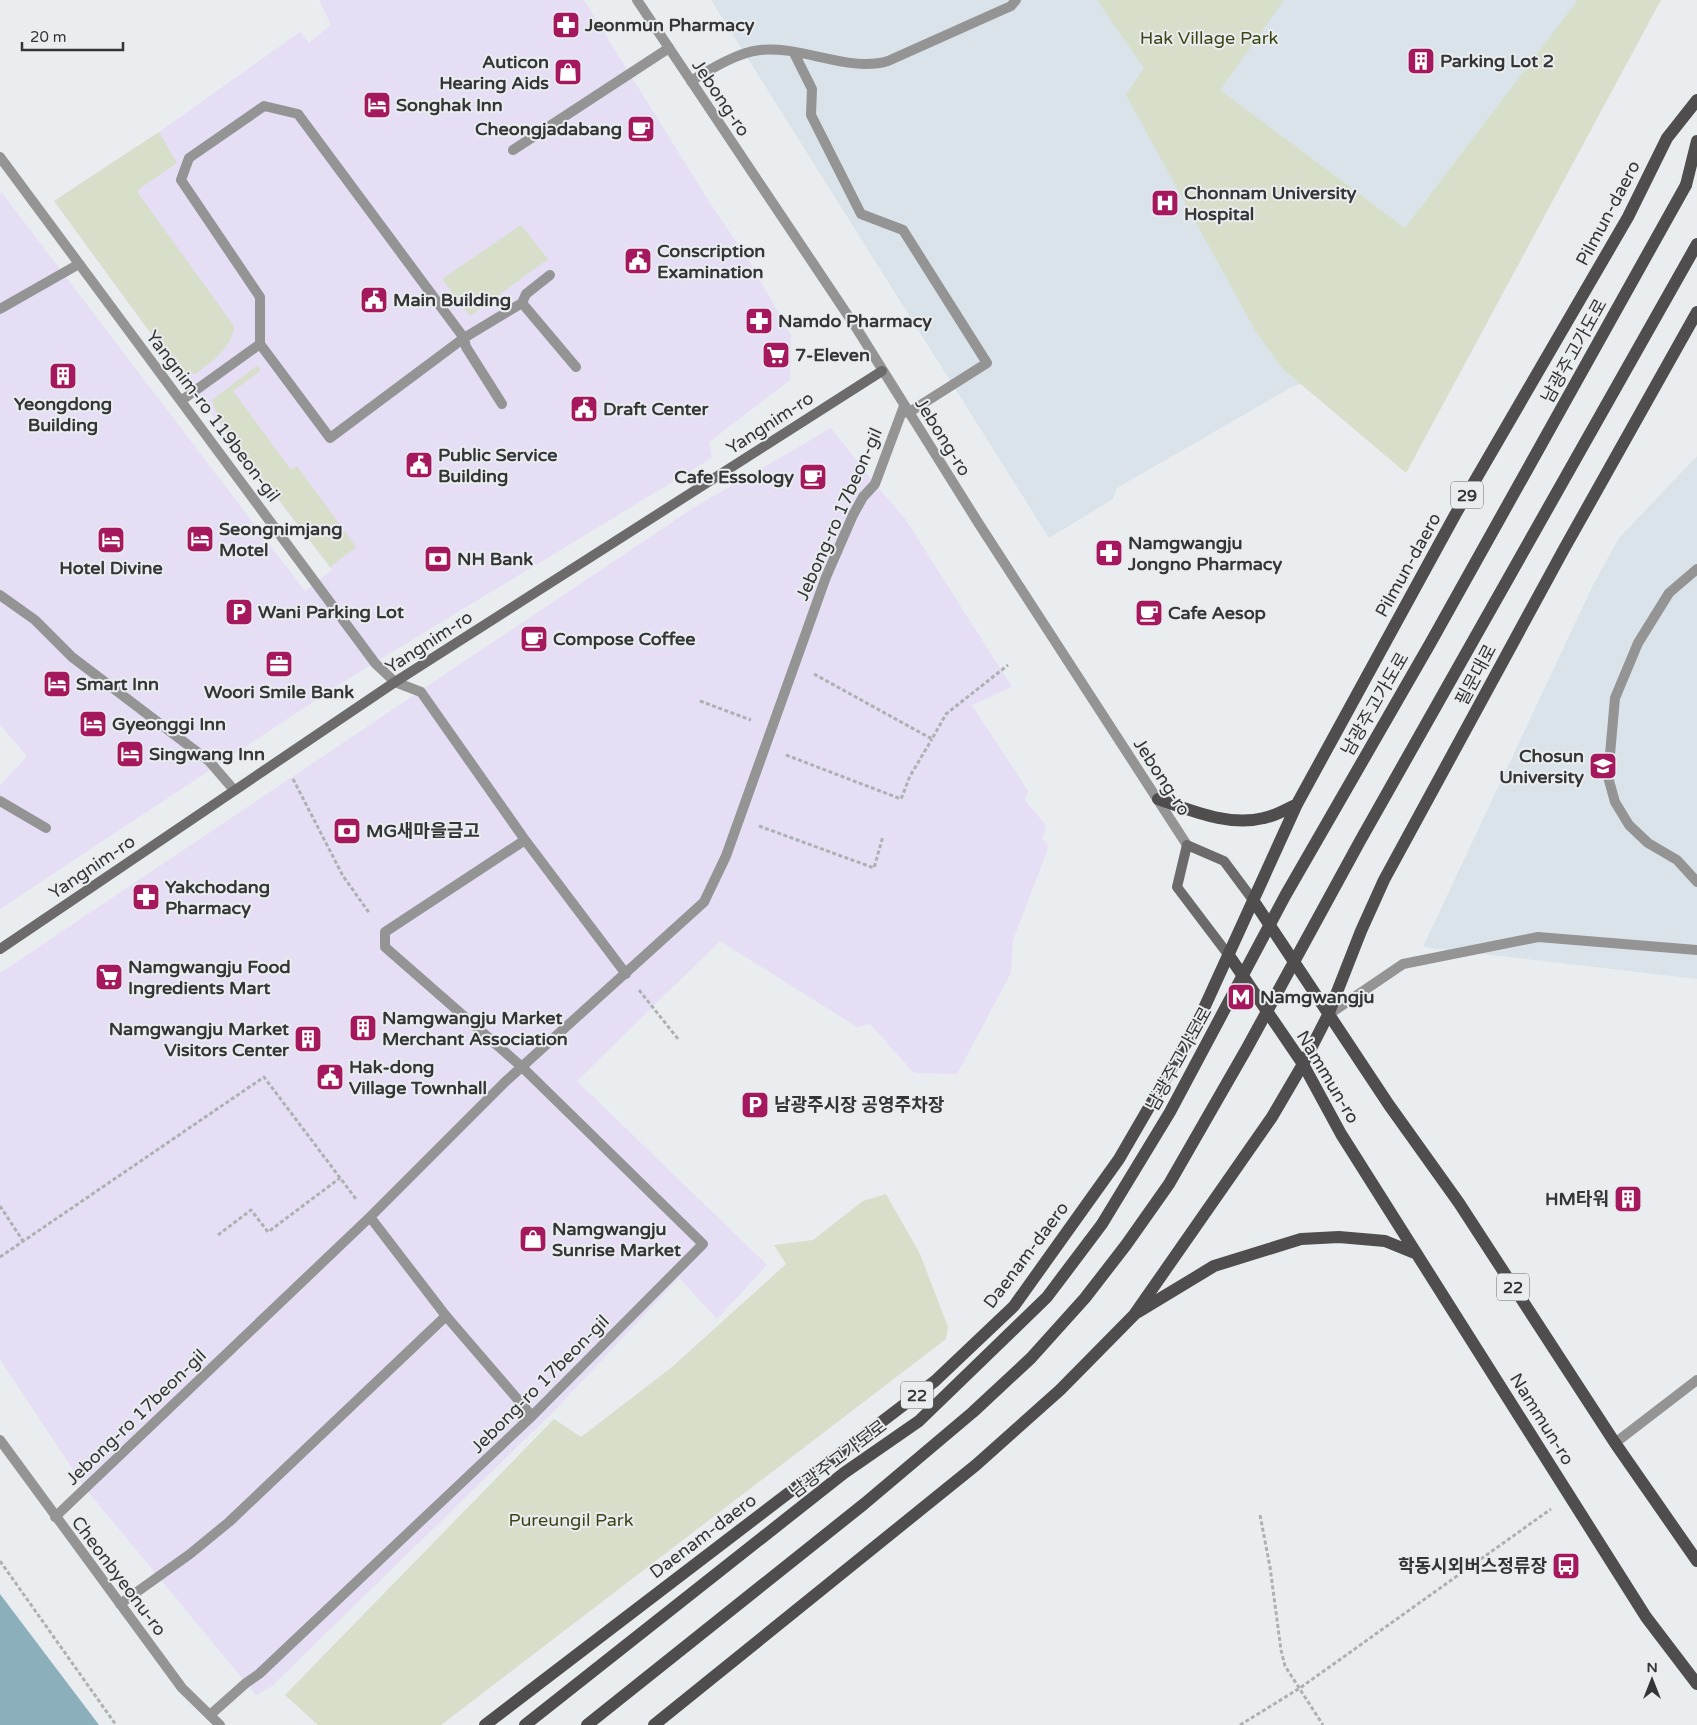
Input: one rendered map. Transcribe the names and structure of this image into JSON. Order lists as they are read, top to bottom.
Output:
{
  "streets": {
    "main road": [
      "Pilmun-daero",
      "남광주고가도로",
      "Yangnim-ro",
      "29",
      "필문대로",
      "Nammun-ro",
      "Daenam-daero",
      "22"
    ],
    "street": [
      "Jebong-ro",
      "Yangnim-ro 119beon-gil",
      "Jebong-ro 17beon-gil",
      "Cheonbyeonu-ro"
    ]
  },
  "crossings": [
    ["Jebong-ro", "Yangnim-ro"],
    ["Jebong-ro", "Jebong-ro 17beon-gil"],
    ["Pilmun-daero", "Nammun-ro"],
    ["Pilmun-daero", "22"],
    ["Yangnim-ro 119beon-gil", "Yangnim-ro"],
    ["Jebong-ro 17beon-gil", "Cheonbyeonu-ro"],
    ["필문대로", "Nammun-ro"],
    ["Nammun-ro", "Daenam-daero"],
    ["Nammun-ro", "22"],
    ["Daenam-daero", "22"]
  ],
  "parks": ["Hak Village Park", "Pureungil Park"],
  "places": {
    "pharmacy": [
      "Jeonmun Pharmacy",
      "Namdo Pharmacy",
      "Namgwangju Jongno Pharmacy",
      "Yakchodang Pharmacy"
    ],
    "building": [
      "Parking Lot 2",
      "Yeongdong Building",
      "Namgwangju Market Merchant Association",
      "Namgwangju Market Visitors Center",
      "HM타워"
    ],
    "shop": ["Auticon Hearing Aids", "Namgwangju Sunrise Market"],
    "hotel": [
      "Songhak Inn",
      "Seongnimjang Motel",
      "Hotel Divine",
      "Smart Inn",
      "Gyeonggi Inn",
      "Singwang Inn"
    ],
    "cafe": [
      "Cheongjadabang",
      "Cafe Essology",
      "Cafe Aesop",
      "Compose Coffee"
    ],
    "hospital": ["Chonnam University Hospital"],
    "public building": [
      "Conscription Examination",
      "Main Building",
      "Draft Center",
      "Public Service Building",
      "Hak-dong Village Townhall"
    ],
    "supermarket": ["7-Eleven", "Namgwangju Food Ingredients Mart"],
    "bank": ["NH Bank", "MG새마을금고"],
    "parking": ["Wani Parking Lot", "남광주시장 공영주차장"],
    "office": ["Woori Smile Bank"],
    "school or university": ["Chosun University"],
    "metro station": ["Namgwangju"],
    "bus stop": ["학동시외버스정류장"]
  },
  "scale_bar": "20 m",
  "north": "top"
}
